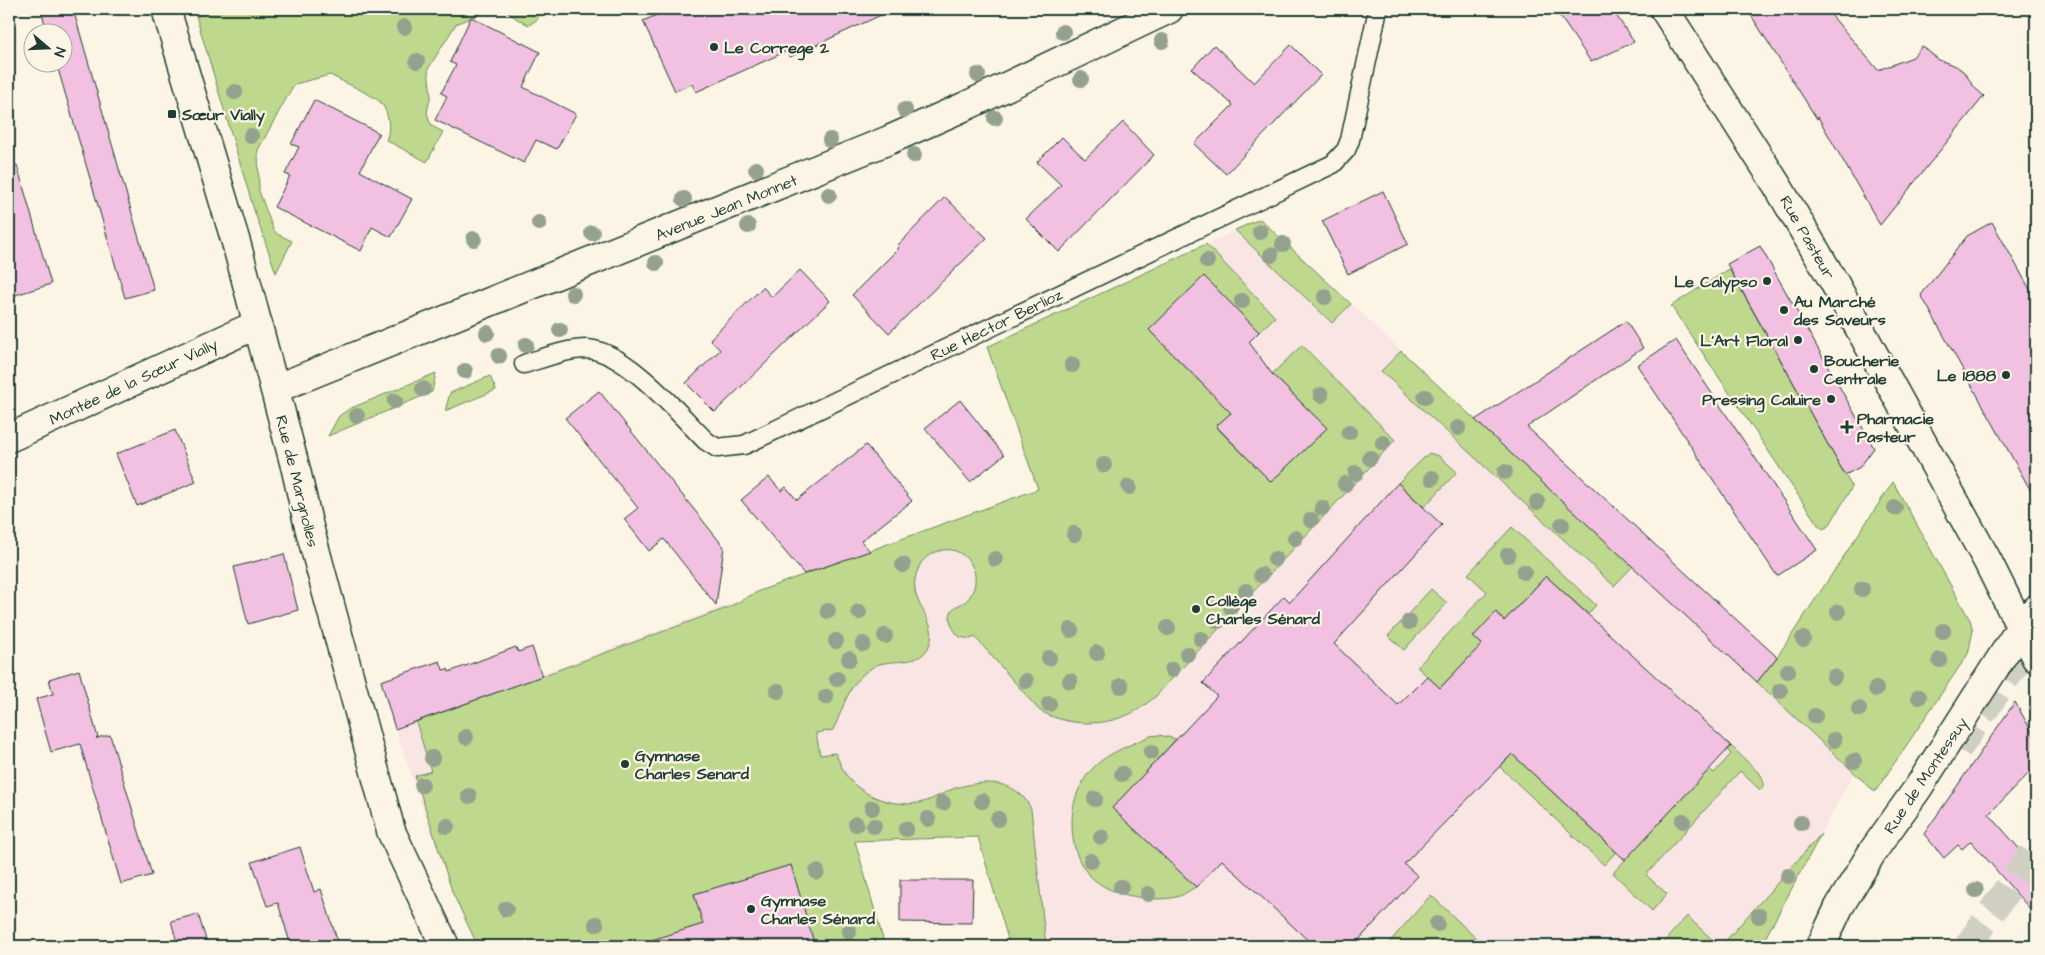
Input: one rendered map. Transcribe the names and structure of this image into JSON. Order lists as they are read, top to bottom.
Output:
{
  "streets": {
    "street": [
      "Avenue Jean Monnet",
      "Rue Pasteur",
      "Montée de la Sœur Vially",
      "Rue de Margnolles",
      "Rue de Montessuy"
    ],
    "lane": ["Rue Hector Berlioz"]
  },
  "crossings": [
    ["Avenue Jean Monnet", "Rue de Margnolles"],
    ["Rue Pasteur", "Rue de Montessuy"],
    ["Montée de la Sœur Vially", "Rue de Margnolles"]
  ],
  "places": {
    "other": [
      "Le Correge 2",
      "Le Calypso",
      "Au Marché des Saveurs",
      "L'Art Floral",
      "Boucherie Centrale",
      "Le 1888",
      "Pressing Caluire",
      "Collège Charles Sénard",
      "Gymnase Charles Senard",
      "Gymnase Charles Sénard"
    ],
    "transit": ["Sœur Vially"],
    "health": ["Pharmacie Pasteur"]
  },
  "north": "right"
}
